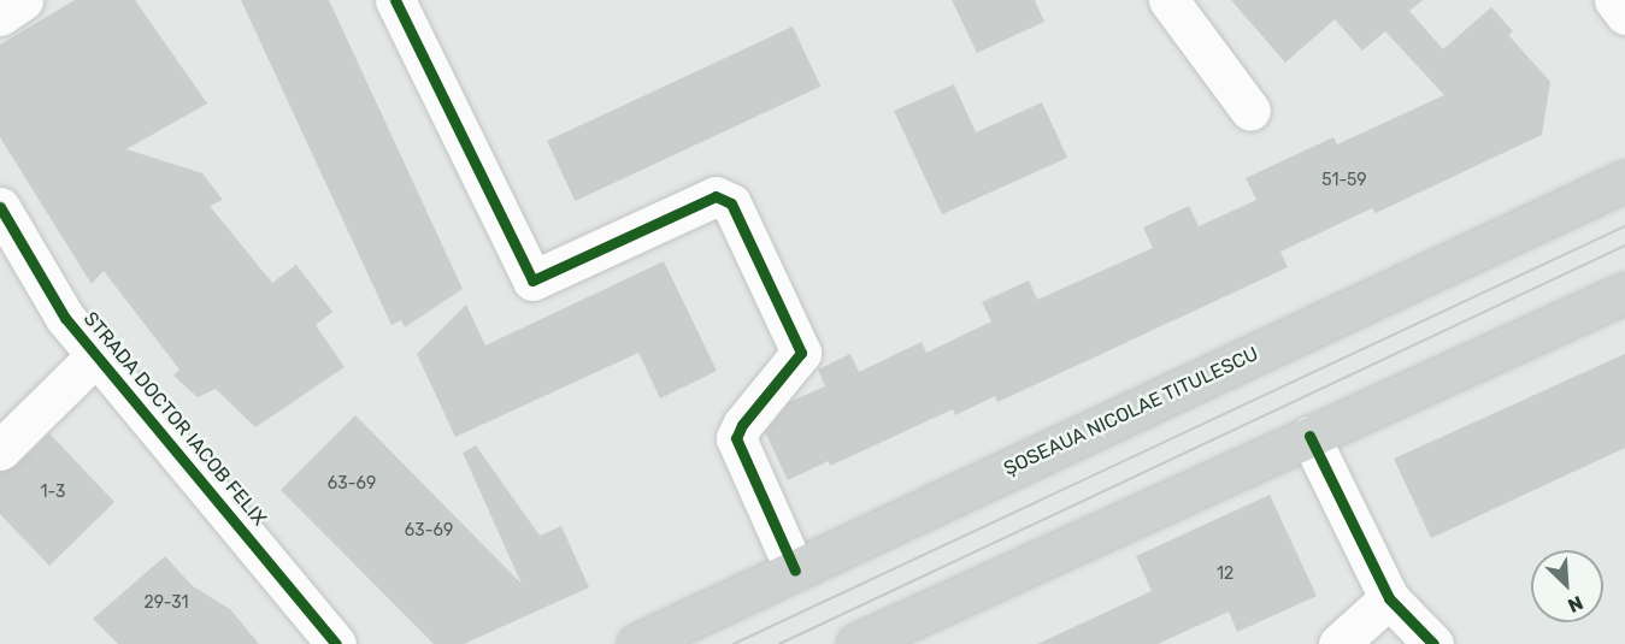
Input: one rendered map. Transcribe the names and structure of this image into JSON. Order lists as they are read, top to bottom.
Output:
{
  "streets": {
    "main road": ["ȘOSEAUA NICOLAE TITULESCU"],
    "street": ["STRADA DOCTOR IACOB FELIX"]
  },
  "house_numbers": [
    "51-59",
    "63-69",
    "1-3",
    "63-69",
    "12",
    "29-31"
  ],
  "north": "bottom right"
}
